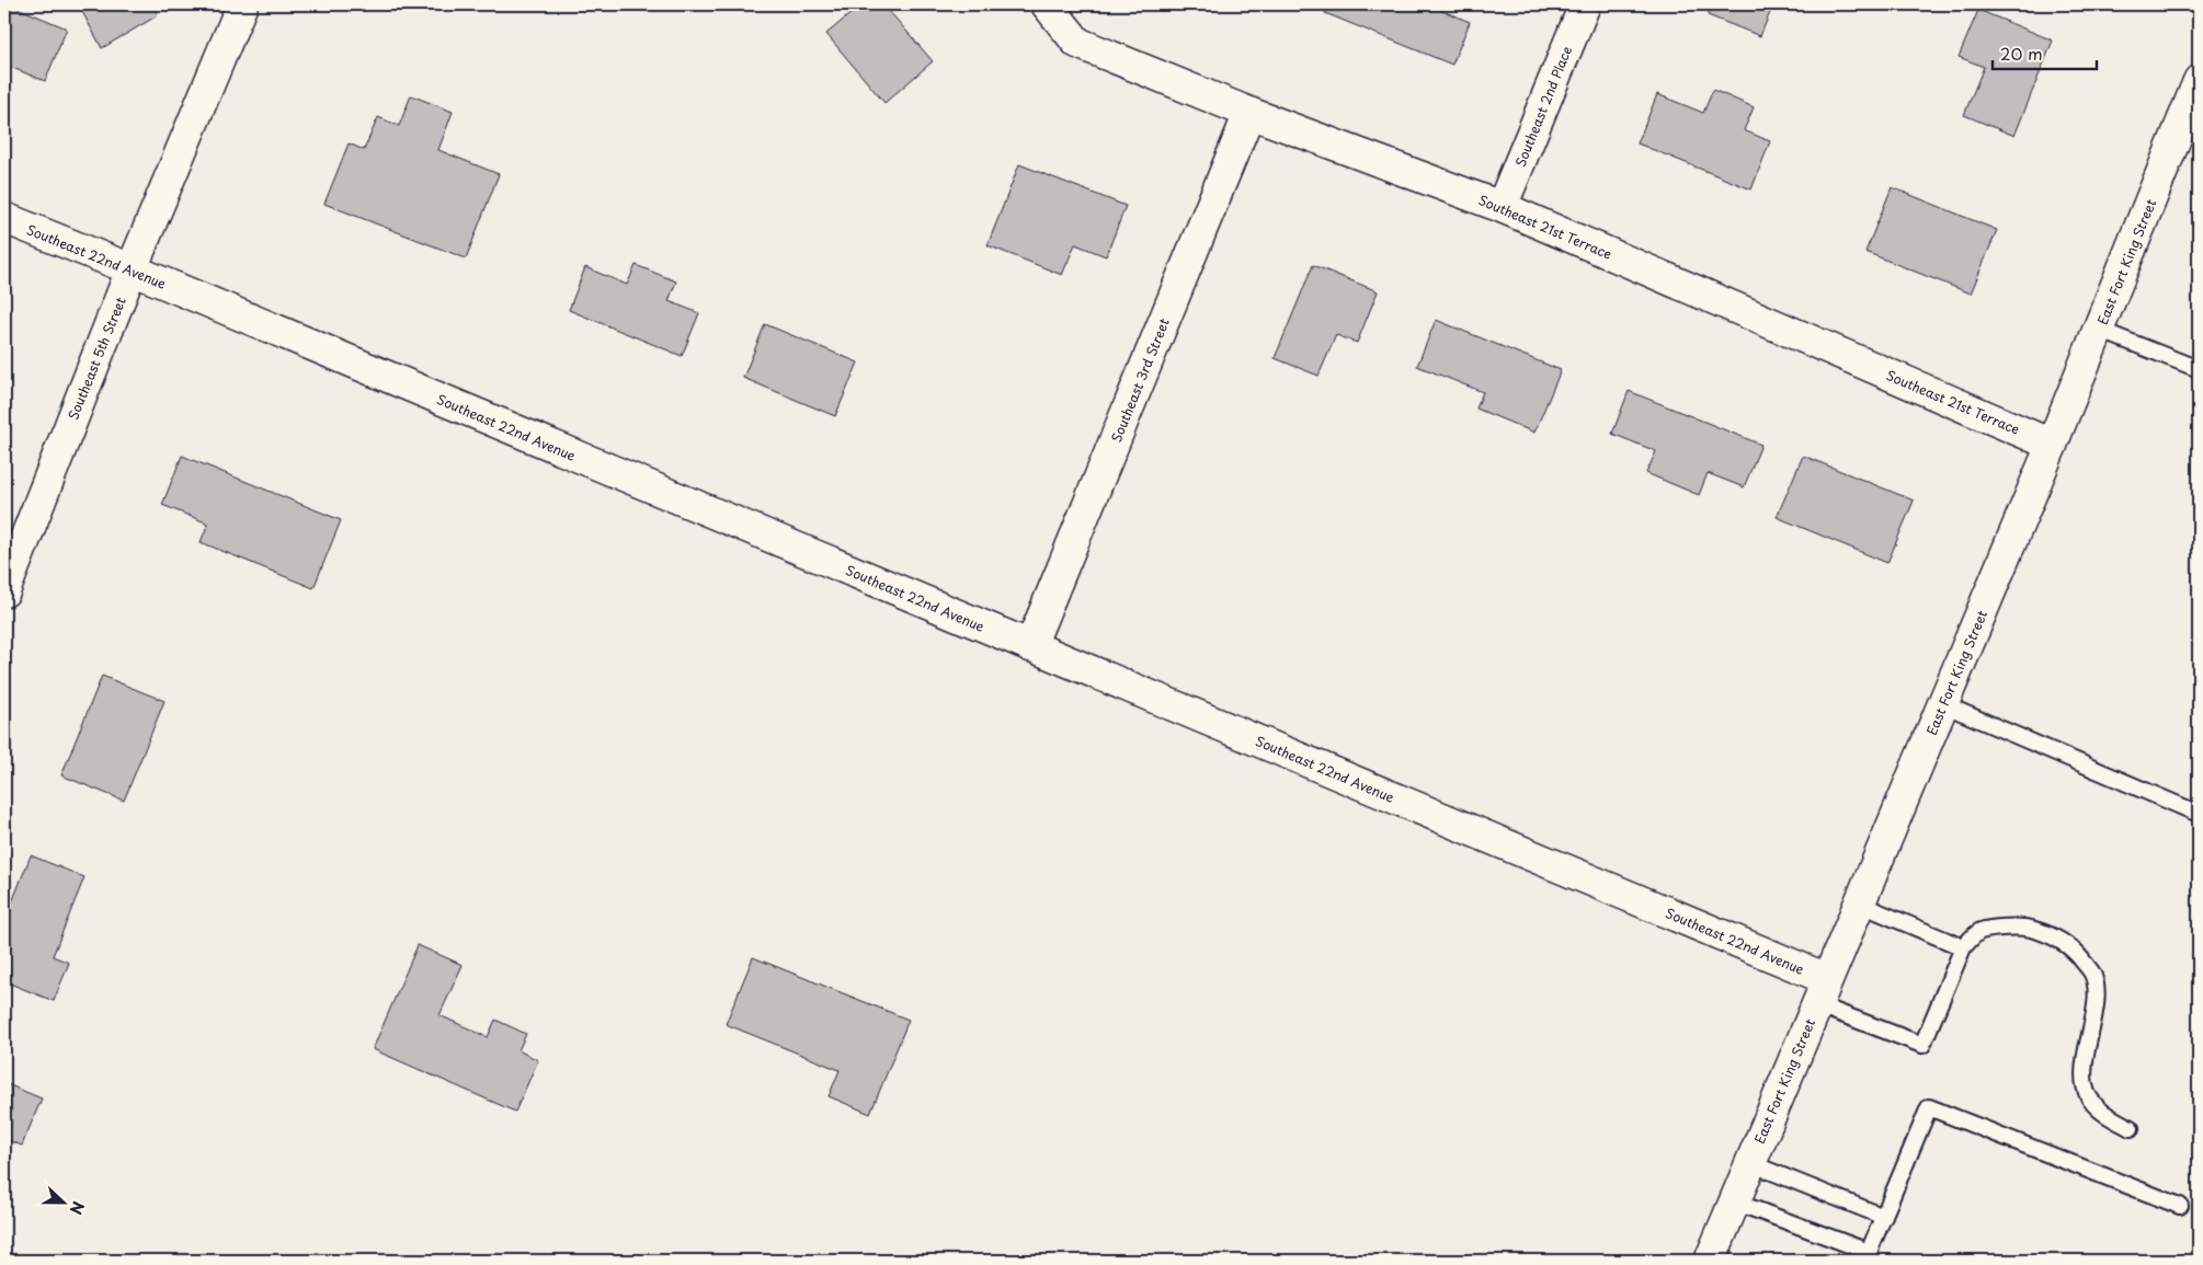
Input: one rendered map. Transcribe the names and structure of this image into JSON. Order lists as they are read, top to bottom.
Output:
{
  "streets": {
    "street": [
      "Southeast 2nd Place",
      "Southeast 21st Terrace",
      "Southeast 22nd Avenue",
      "East Fort King Street",
      "Southeast 5th Street",
      "Southeast 3rd Street"
    ]
  },
  "crossings": [
    ["Southeast 2nd Place", "Southeast 21st Terrace"],
    ["Southeast 21st Terrace", "East Fort King Street"],
    ["Southeast 21st Terrace", "Southeast 3rd Street"],
    ["Southeast 22nd Avenue", "East Fort King Street"],
    ["Southeast 22nd Avenue", "Southeast 5th Street"],
    ["Southeast 22nd Avenue", "Southeast 3rd Street"]
  ],
  "scale_bar": "20 m",
  "north": "right"
}
